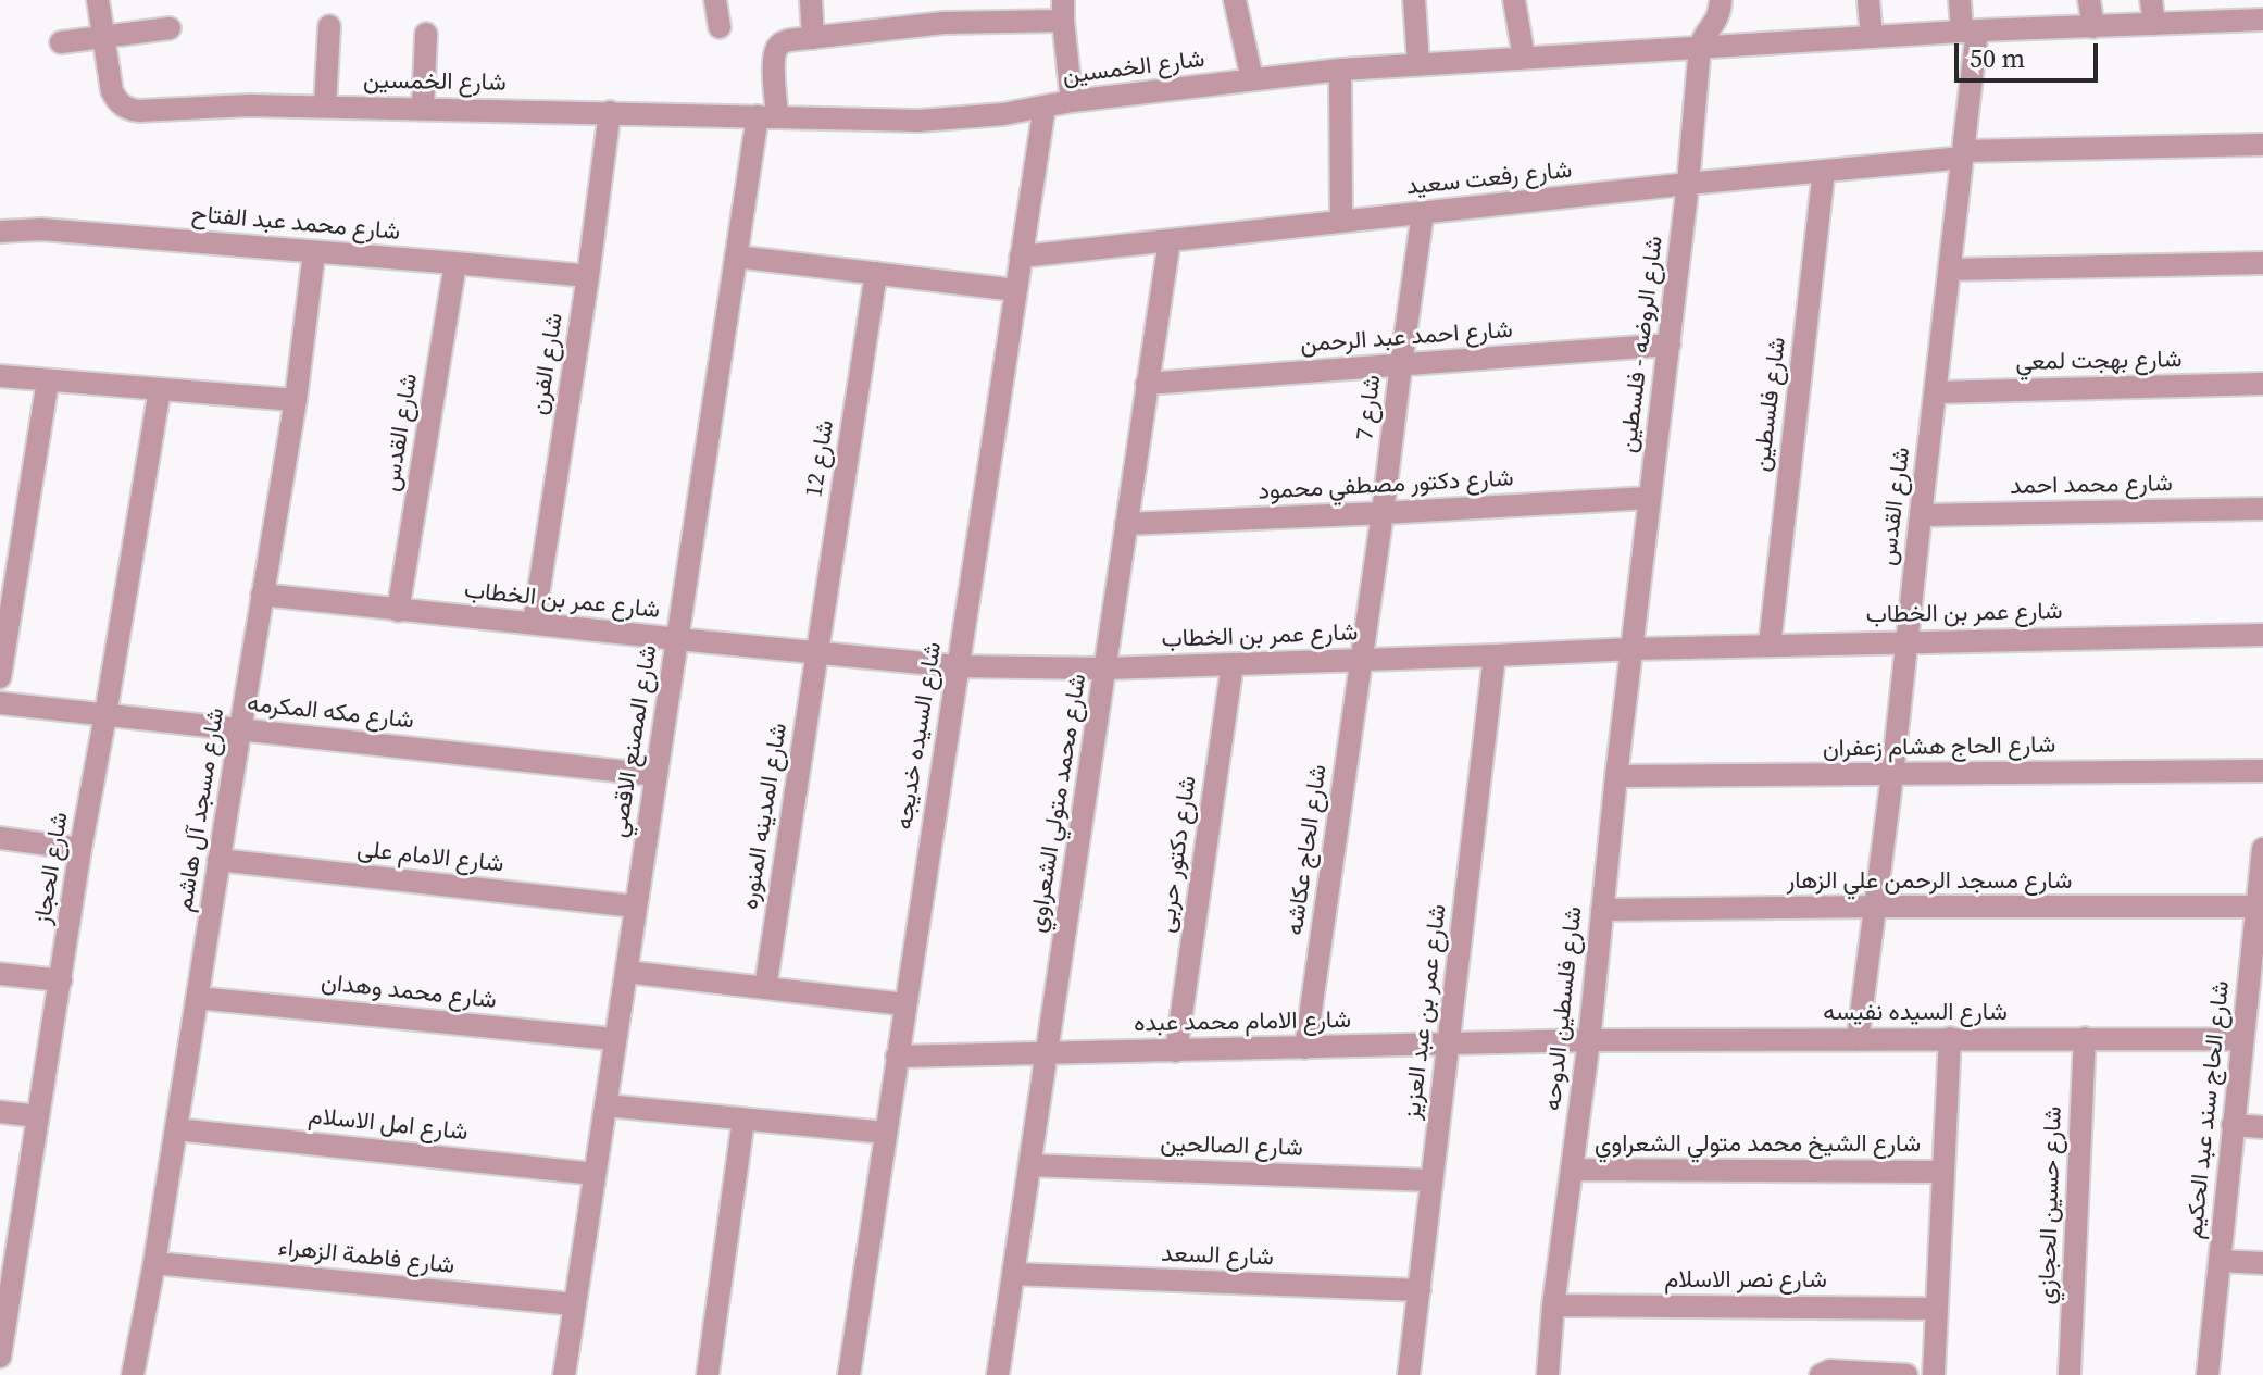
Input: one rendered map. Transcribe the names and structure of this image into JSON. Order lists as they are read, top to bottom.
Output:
{
  "streets": {
    "street": [
      "شارع الخمسين",
      "شارع رفعت سعيد",
      "شارع محمد عبد الفتاح",
      "شارع احمد عبد الرحمن",
      "شارع الروضه - فلسطين",
      "شارع بهجت لمعي",
      "شارع الفرن",
      "شارع فلسطين",
      "شارع 7",
      "شارع القدس",
      "شارع 12",
      "شارع دكتور مصطفي محمود",
      "شارع محمد احمد",
      "شارع عمر بن الخطاب",
      "شارع مكه المكرمه",
      "شارع السيده خديجه",
      "شارع المصنع الاقصي",
      "شارع الحاج هشام زعفران",
      "شارع محمد متولي الشعراوي",
      "شارع مسجد آل هاشم",
      "شارع المدينه المنوره",
      "شارع الحاج عكاشه",
      "شارع دكتور حربى",
      "شارع الامام على",
      "شارع الحجاز",
      "شارع مسجد الرحمن علي الزهار",
      "شارع محمد وهدان",
      "شارع فلسطين الدوحه",
      "شارع عمر بن عبد العزيز",
      "شارع السيده نفيسه",
      "شارع الامام محمد عبده",
      "شارع الحاج سند عبد الحكيم",
      "شارع امل الاسلام",
      "شارع الشيخ محمد متولي الشعراوي",
      "شارع الصالحين",
      "شارع حسين الحجازي",
      "شارع السعد",
      "شارع فاطمة الزهراء",
      "شارع نصر الاسلام"
    ]
  },
  "crossings": [
    ["شارع الخمسين", "شارع الروضه - فلسطين"],
    ["شارع الخمسين", "شارع الفرن"],
    ["شارع الخمسين", "شارع القدس"],
    ["شارع الخمسين", "شارع السيده خديجه"],
    ["شارع الخمسين", "شارع المصنع الاقصي"],
    ["شارع رفعت سعيد", "شارع الروضه - فلسطين"],
    ["شارع رفعت سعيد", "شارع فلسطين"],
    ["شارع رفعت سعيد", "شارع 7"],
    ["شارع رفعت سعيد", "شارع القدس"],
    ["شارع رفعت سعيد", "شارع السيده خديجه"],
    ["شارع رفعت سعيد", "شارع محمد متولي الشعراوي"],
    ["شارع محمد عبد الفتاح", "شارع الفرن"],
    ["شارع محمد عبد الفتاح", "شارع القدس"],
    ["شارع محمد عبد الفتاح", "شارع مسجد آل هاشم"],
    ["شارع احمد عبد الرحمن", "شارع الروضه - فلسطين"],
    ["شارع احمد عبد الرحمن", "شارع 7"],
    ["شارع احمد عبد الرحمن", "شارع محمد متولي الشعراوي"],
    ["شارع الروضه - فلسطين", "شارع دكتور مصطفي محمود"],
    ["شارع الروضه - فلسطين", "شارع عمر بن الخطاب"],
    ["شارع الروضه - فلسطين", "شارع فلسطين الدوحه"],
    ["شارع بهجت لمعي", "شارع القدس"],
    ["شارع الفرن", "شارع عمر بن الخطاب"],
    ["شارع فلسطين", "شارع عمر بن الخطاب"],
    ["شارع 7", "شارع دكتور مصطفي محمود"],
    ["شارع 7", "شارع عمر بن الخطاب"],
    ["شارع 7", "شارع الحاج عكاشه"],
    ["شارع القدس", "شارع محمد احمد"],
    ["شارع القدس", "شارع عمر بن الخطاب"],
    ["شارع القدس", "شارع الحاج هشام زعفران"],
    ["شارع القدس", "شارع مسجد الرحمن علي الزهار"],
    ["شارع القدس", "شارع السيده نفيسه"],
    ["شارع 12", "شارع عمر بن الخطاب"],
    ["شارع 12", "شارع المدينه المنوره"],
    ["شارع دكتور مصطفي محمود", "شارع محمد متولي الشعراوي"],
    ["شارع عمر بن الخطاب", "شارع السيده خديجه"],
    ["شارع عمر بن الخطاب", "شارع المصنع الاقصي"],
    ["شارع عمر بن الخطاب", "شارع محمد متولي الشعراوي"],
    ["شارع عمر بن الخطاب", "شارع مسجد آل هاشم"],
    ["شارع عمر بن الخطاب", "شارع المدينه المنوره"],
    ["شارع عمر بن الخطاب", "شارع الحاج عكاشه"],
    ["شارع عمر بن الخطاب", "شارع دكتور حربى"],
    ["شارع عمر بن الخطاب", "شارع فلسطين الدوحه"],
    ["شارع عمر بن الخطاب", "شارع عمر بن عبد العزيز"],
    ["شارع مكه المكرمه", "شارع المصنع الاقصي"],
    ["شارع مكه المكرمه", "شارع مسجد آل هاشم"],
    ["شارع مكه المكرمه", "شارع الحجاز"],
    ["شارع السيده خديجه", "شارع الامام محمد عبده"],
    ["شارع المصنع الاقصي", "شارع الامام على"],
    ["شارع المصنع الاقصي", "شارع محمد وهدان"],
    ["شارع المصنع الاقصي", "شارع امل الاسلام"],
    ["شارع المصنع الاقصي", "شارع فاطمة الزهراء"],
    ["شارع الحاج هشام زعفران", "شارع فلسطين الدوحه"],
    ["شارع محمد متولي الشعراوي", "شارع الامام محمد عبده"],
    ["شارع محمد متولي الشعراوي", "شارع الصالحين"],
    ["شارع محمد متولي الشعراوي", "شارع السعد"],
    ["شارع مسجد آل هاشم", "شارع الامام على"],
    ["شارع مسجد آل هاشم", "شارع محمد وهدان"],
    ["شارع مسجد آل هاشم", "شارع امل الاسلام"],
    ["شارع مسجد آل هاشم", "شارع فاطمة الزهراء"],
    ["شارع الحاج عكاشه", "شارع الامام محمد عبده"],
    ["شارع دكتور حربى", "شارع الامام محمد عبده"],
    ["شارع مسجد الرحمن علي الزهار", "شارع فلسطين الدوحه"],
    ["شارع مسجد الرحمن علي الزهار", "شارع الحاج سند عبد الحكيم"],
    ["شارع فلسطين الدوحه", "شارع السيده نفيسه"],
    ["شارع فلسطين الدوحه", "شارع الامام محمد عبده"],
    ["شارع فلسطين الدوحه", "شارع الشيخ محمد متولي الشعراوي"],
    ["شارع فلسطين الدوحه", "شارع نصر الاسلام"],
    ["شارع عمر بن عبد العزيز", "شارع الامام محمد عبده"],
    ["شارع عمر بن عبد العزيز", "شارع الصالحين"],
    ["شارع عمر بن عبد العزيز", "شارع السعد"],
    ["شارع السيده نفيسه", "شارع الامام محمد عبده"],
    ["شارع السيده نفيسه", "شارع الحاج سند عبد الحكيم"],
    ["شارع السيده نفيسه", "شارع حسين الحجازي"]
  ],
  "scale_bar": "50 m"
}
